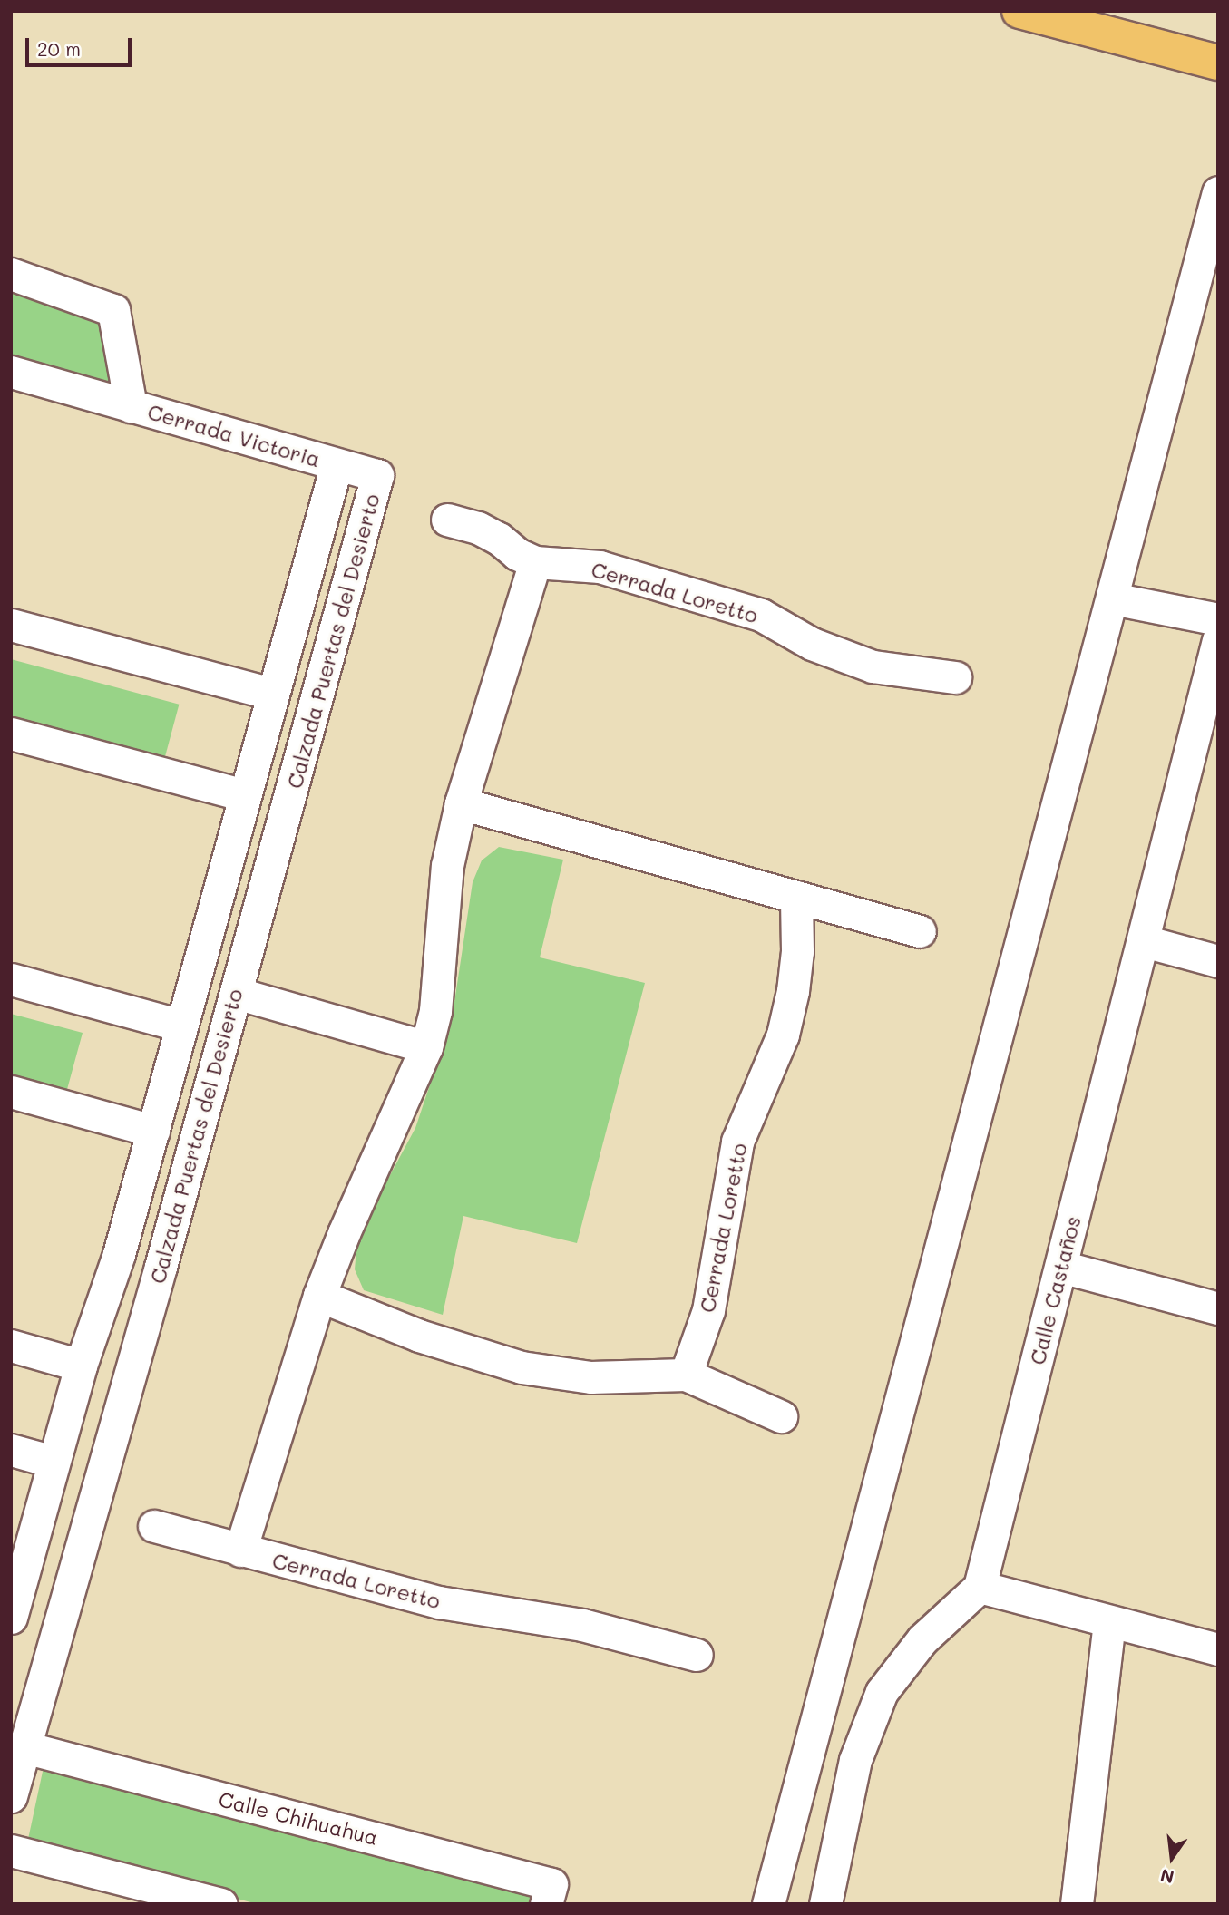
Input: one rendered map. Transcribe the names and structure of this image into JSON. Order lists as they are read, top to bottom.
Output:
{
  "streets": {
    "street": [
      "Cerrada Victoria",
      "Cerrada Loretto",
      "Calzada Puertas del Desierto",
      "Calle Castaños",
      "Calle Chihuahua"
    ]
  },
  "crossings": [
    ["Cerrada Victoria", "Calzada Puertas del Desierto"],
    ["Calzada Puertas del Desierto", "Calle Chihuahua"]
  ],
  "scale_bar": "20 m",
  "north": "bottom"
}
